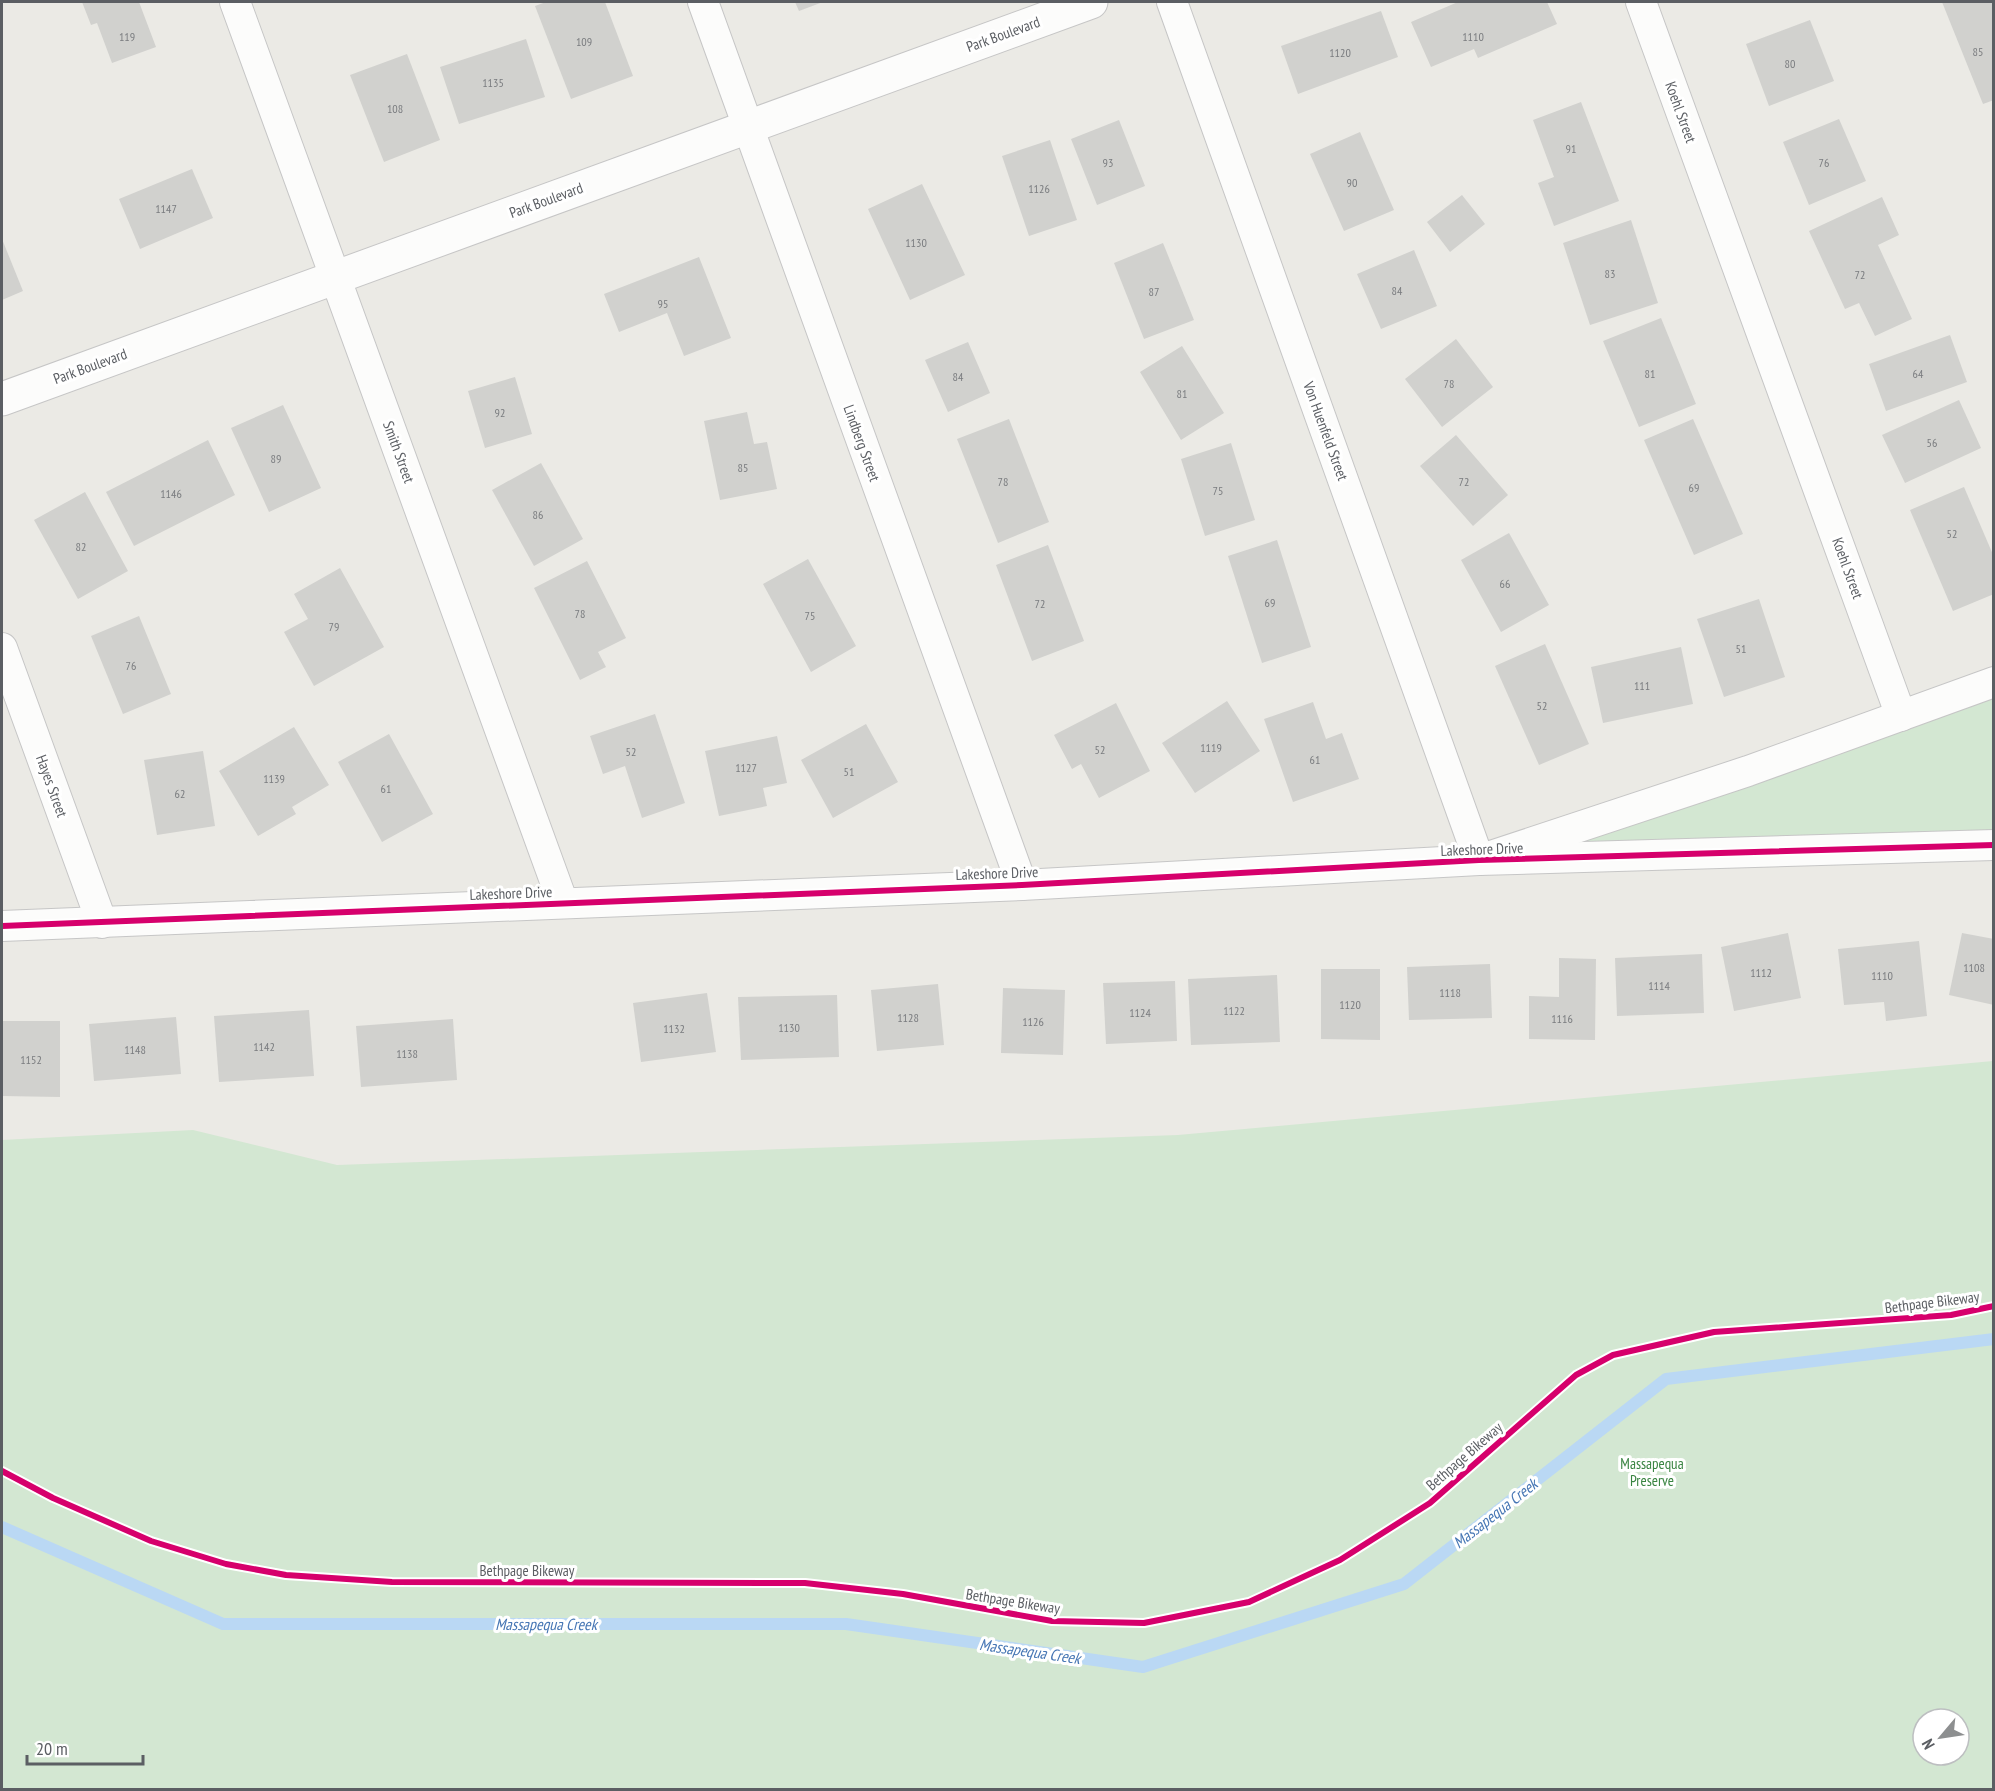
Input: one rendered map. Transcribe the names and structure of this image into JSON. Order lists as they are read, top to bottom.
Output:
{
  "streets": {
    "street": [
      "Park Boulevard",
      "Koehl Street",
      "Von Huenfeld Street",
      "Lindberg Street",
      "Smith Street",
      "Hayes Street",
      "Lakeshore Drive"
    ],
    "cycle path": ["Bethpage Bikeway"]
  },
  "crossings": [
    ["Park Boulevard", "Lindberg Street"],
    ["Park Boulevard", "Smith Street"],
    ["Von Huenfeld Street", "Lakeshore Drive"],
    ["Lindberg Street", "Lakeshore Drive"],
    ["Smith Street", "Lakeshore Drive"],
    ["Hayes Street", "Lakeshore Drive"]
  ],
  "water": ["Massapequa Creek"],
  "parks": ["Massapequa Preserve"],
  "house_numbers": [
    "119",
    "1110",
    "109",
    "85",
    "1120",
    "80",
    "1135",
    "108",
    "91",
    "93",
    "76",
    "90",
    "1126",
    "1147",
    "1130",
    "83",
    "72",
    "84",
    "87",
    "95",
    "81",
    "64",
    "84",
    "78",
    "81",
    "92",
    "56",
    "89",
    "85",
    "78",
    "72",
    "69",
    "75",
    "1146",
    "86",
    "52",
    "82",
    "66",
    "69",
    "72",
    "78",
    "75",
    "79",
    "51",
    "76",
    "111",
    "52",
    "1119",
    "52",
    "52",
    "61",
    "1127",
    "51",
    "1139",
    "61",
    "62",
    "1108",
    "1112",
    "1110",
    "1114",
    "1118",
    "1120",
    "1122",
    "1124",
    "1128",
    "1116",
    "1126",
    "1130",
    "1132",
    "1142",
    "1148",
    "1138",
    "1152"
  ],
  "scale_bar": "20 m",
  "north": "bottom left"
}
